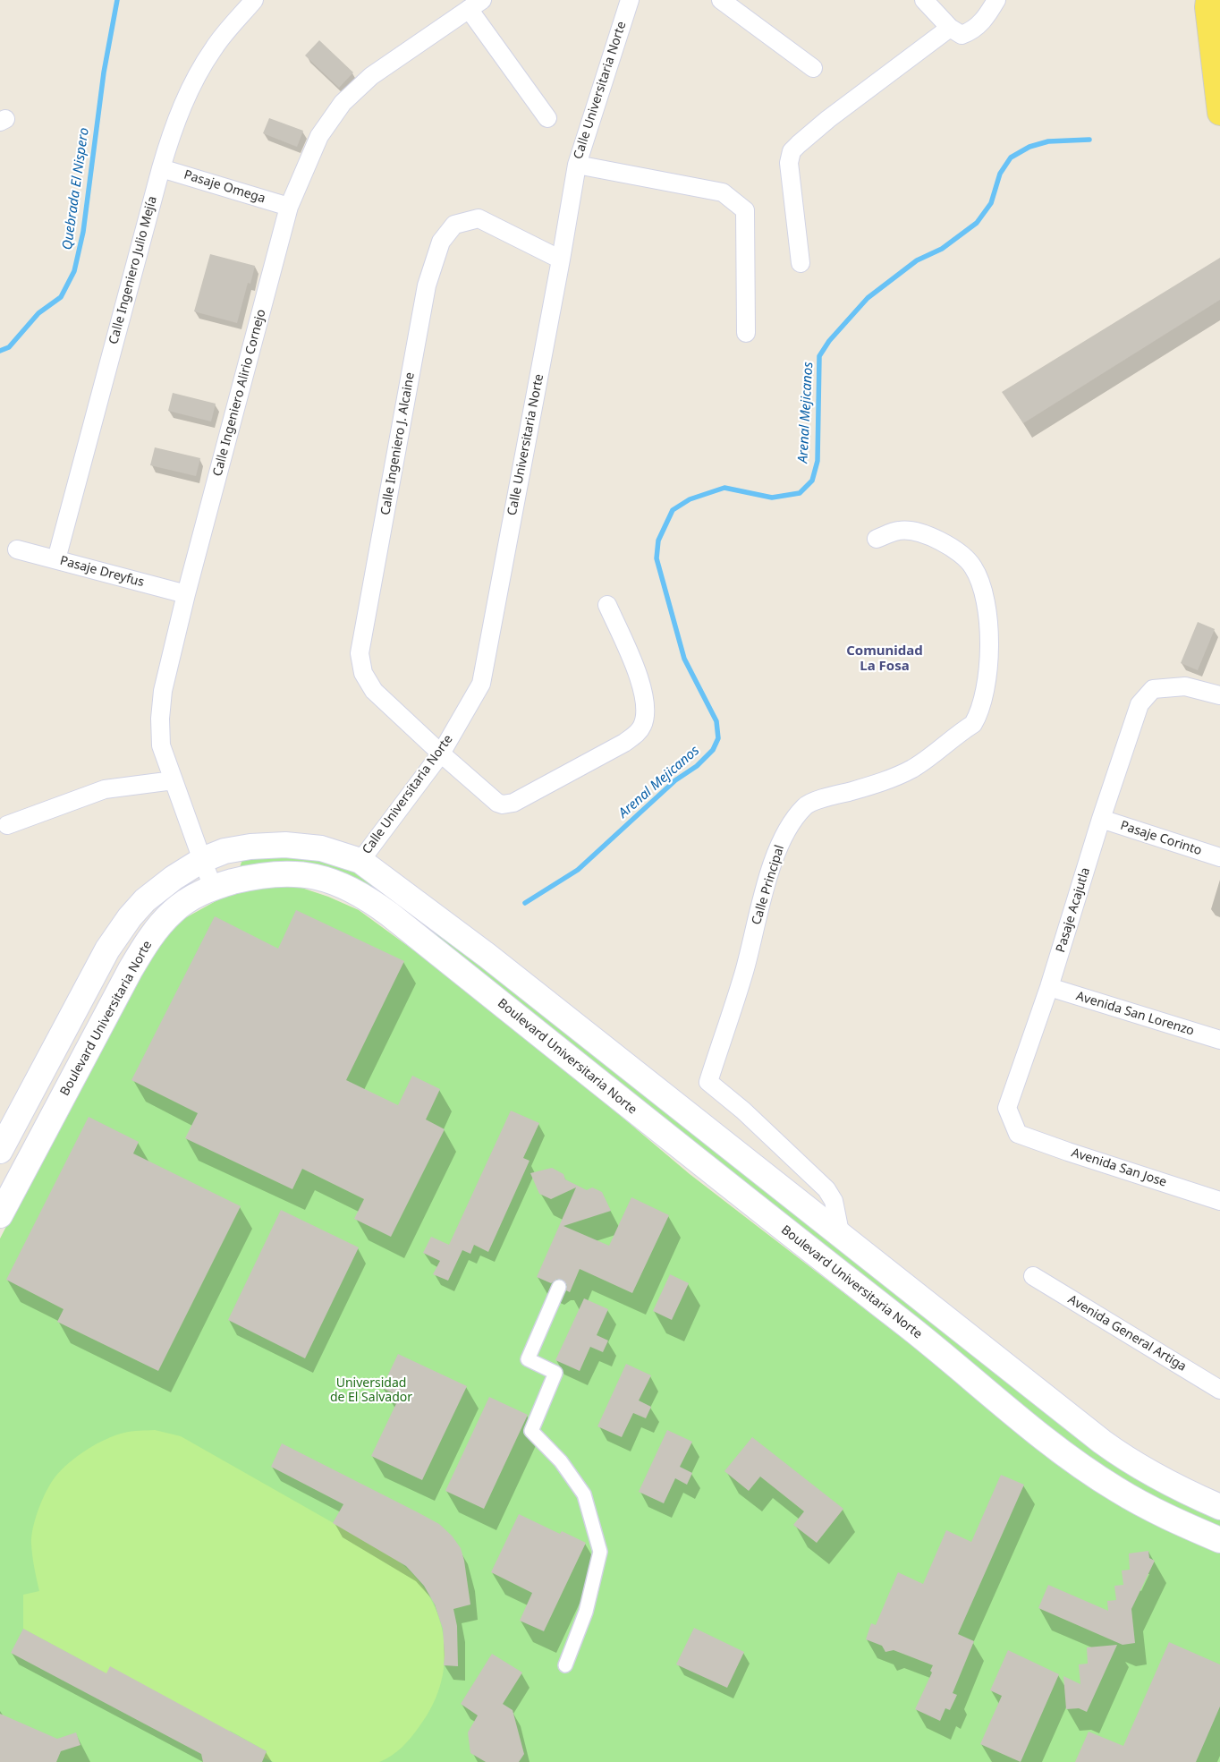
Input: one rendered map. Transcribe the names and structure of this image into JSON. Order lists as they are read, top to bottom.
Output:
{
  "streets": {
    "main road": ["Boulevard Universitaria Norte"],
    "street": [
      "Calle Universitaria Norte",
      "Pasaje Omega",
      "Calle Ingeniero Julio Mejía",
      "Calle Ingeniero Alirio Cornejo",
      "Calle Ingeniero J. Alcaine",
      "Pasaje Dreyfus",
      "Pasaje Corinto",
      "Calle Principal",
      "Pasaje Acajutla",
      "Avenida San Lorenzo",
      "Avenida San Jose",
      "Avenida General Artiga"
    ]
  },
  "crossings": [
    ["Calle Universitaria Norte", "Calle Ingeniero J. Alcaine"],
    ["Pasaje Omega", "Calle Ingeniero Julio Mejía"],
    ["Pasaje Omega", "Calle Ingeniero Alirio Cornejo"],
    ["Calle Ingeniero Julio Mejía", "Pasaje Dreyfus"],
    ["Calle Ingeniero Alirio Cornejo", "Pasaje Dreyfus"],
    ["Calle Ingeniero Alirio Cornejo", "Boulevard Universitaria Norte"],
    ["Pasaje Corinto", "Pasaje Acajutla"],
    ["Pasaje Acajutla", "Avenida San Lorenzo"],
    ["Pasaje Acajutla", "Avenida San Jose"]
  ],
  "districts": ["Comunidad La Fosa"],
  "water": ["Quebrada El Nispero", "Arenal Mejicanos"],
  "parks": ["Universidad de El Salvador"]
}
